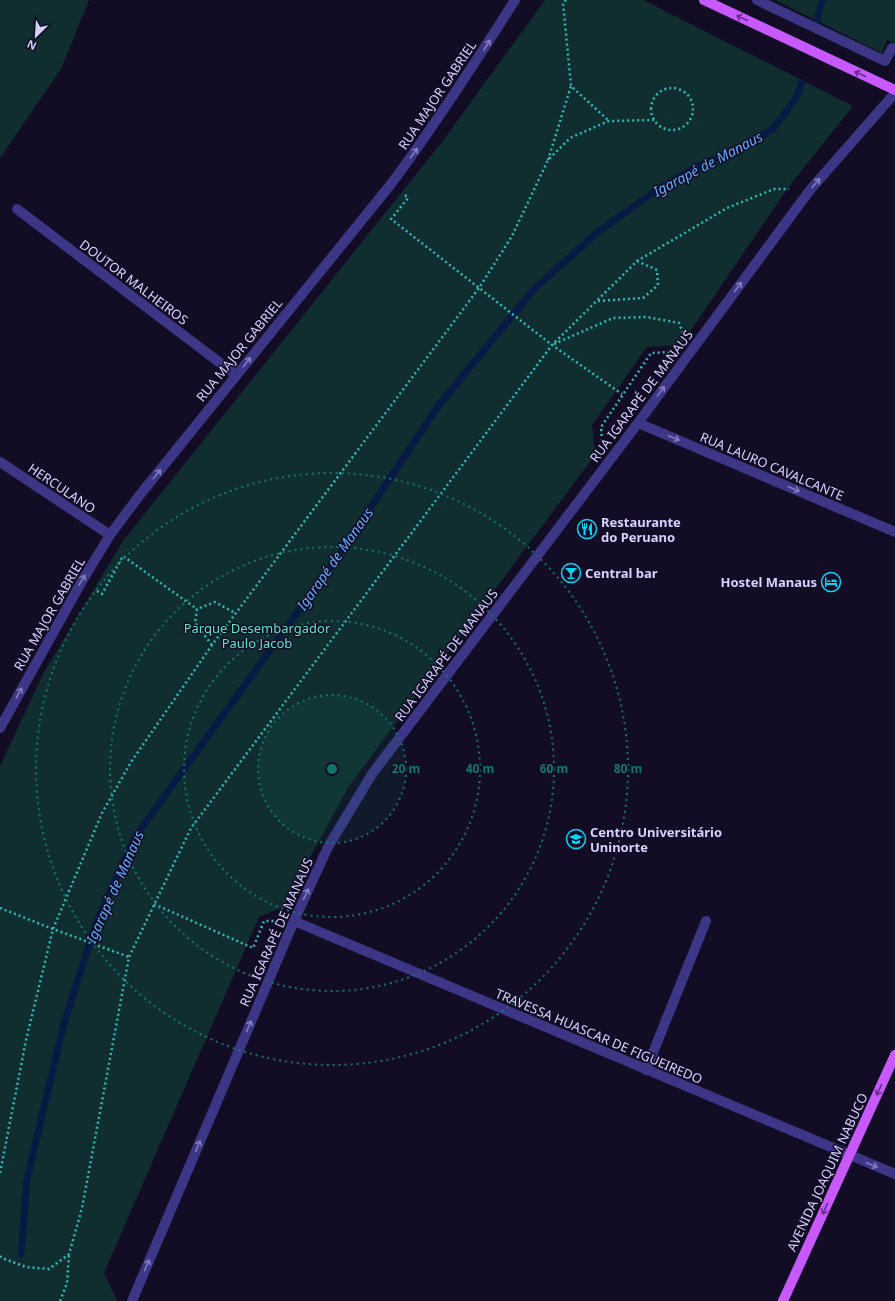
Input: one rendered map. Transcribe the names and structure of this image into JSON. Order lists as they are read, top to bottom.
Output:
{
  "streets": {
    "main road": ["AVENIDA JOAQUIM NABUCO"],
    "street": [
      "RUA MAJOR GABRIEL",
      "DOUTOR MALHEIROS",
      "RUA IGARAPÉ DE MANAUS",
      "RUA LAURO CAVALCANTE",
      "HERCULANO",
      "TRAVESSA HUASCAR DE FIGUEIREDO"
    ]
  },
  "crossings": [
    ["RUA MAJOR GABRIEL", "DOUTOR MALHEIROS"],
    ["RUA MAJOR GABRIEL", "HERCULANO"],
    ["RUA IGARAPÉ DE MANAUS", "RUA LAURO CAVALCANTE"],
    ["RUA IGARAPÉ DE MANAUS", "TRAVESSA HUASCAR DE FIGUEIREDO"],
    ["TRAVESSA HUASCAR DE FIGUEIREDO", "AVENIDA JOAQUIM NABUCO"]
  ],
  "one_way": [
    "RUA MAJOR GABRIEL",
    "RUA IGARAPÉ DE MANAUS",
    "RUA LAURO CAVALCANTE",
    "AVENIDA JOAQUIM NABUCO"
  ],
  "water": ["Igarapé de Manaus"],
  "parks": ["Parque Desembargador Paulo Jacob"],
  "places": {
    "restaurant": ["Restaurante do Peruano"],
    "bar": ["Central bar"],
    "hotel": ["Hostel Manaus"],
    "school or university": ["Centro Universitário Uninorte"]
  },
  "north": "bottom left",
  "rings": [
    "20 m",
    "40 m",
    "60 m",
    "80 m"
  ]
}
